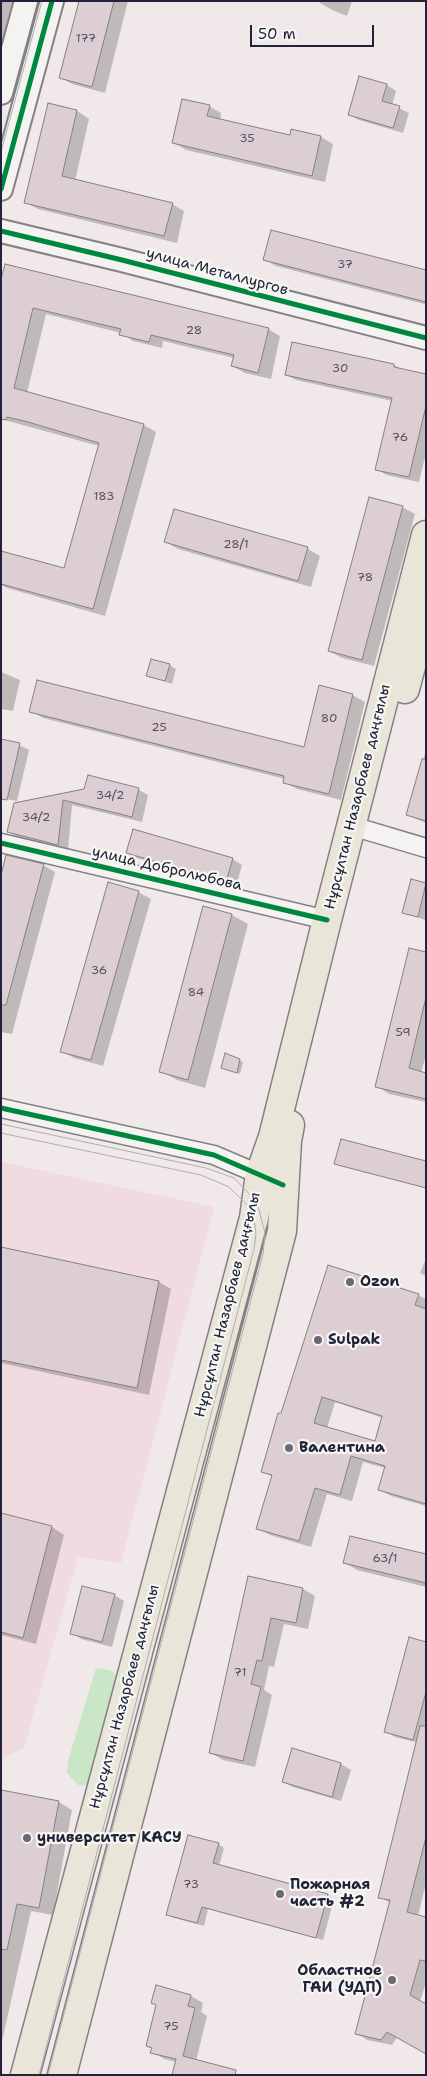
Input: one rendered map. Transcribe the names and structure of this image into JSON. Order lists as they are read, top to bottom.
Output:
{
  "streets": {
    "main road": ["Нұрсұлтан Назарбаев даңғылы"],
    "street": ["улица Металлургов", "улица Добролюбова"]
  },
  "crossings": [
    ["Нұрсұлтан Назарбаев даңғылы", "улица Добролюбова"]
  ],
  "places": [
    "Ozon",
    "Sulpak",
    "Валентина",
    "университет КАСУ",
    "Пожарная часть #2",
    "Областное ГАИ (УДП)"
  ],
  "house_numbers": [
    "177",
    "35",
    "37",
    "28",
    "30",
    "76",
    "183",
    "28/1",
    "78",
    "80",
    "25",
    "34/2",
    "34/2",
    "36",
    "84",
    "59",
    "63/1",
    "71",
    "73",
    "75"
  ],
  "scale_bar": "50 m"
}
